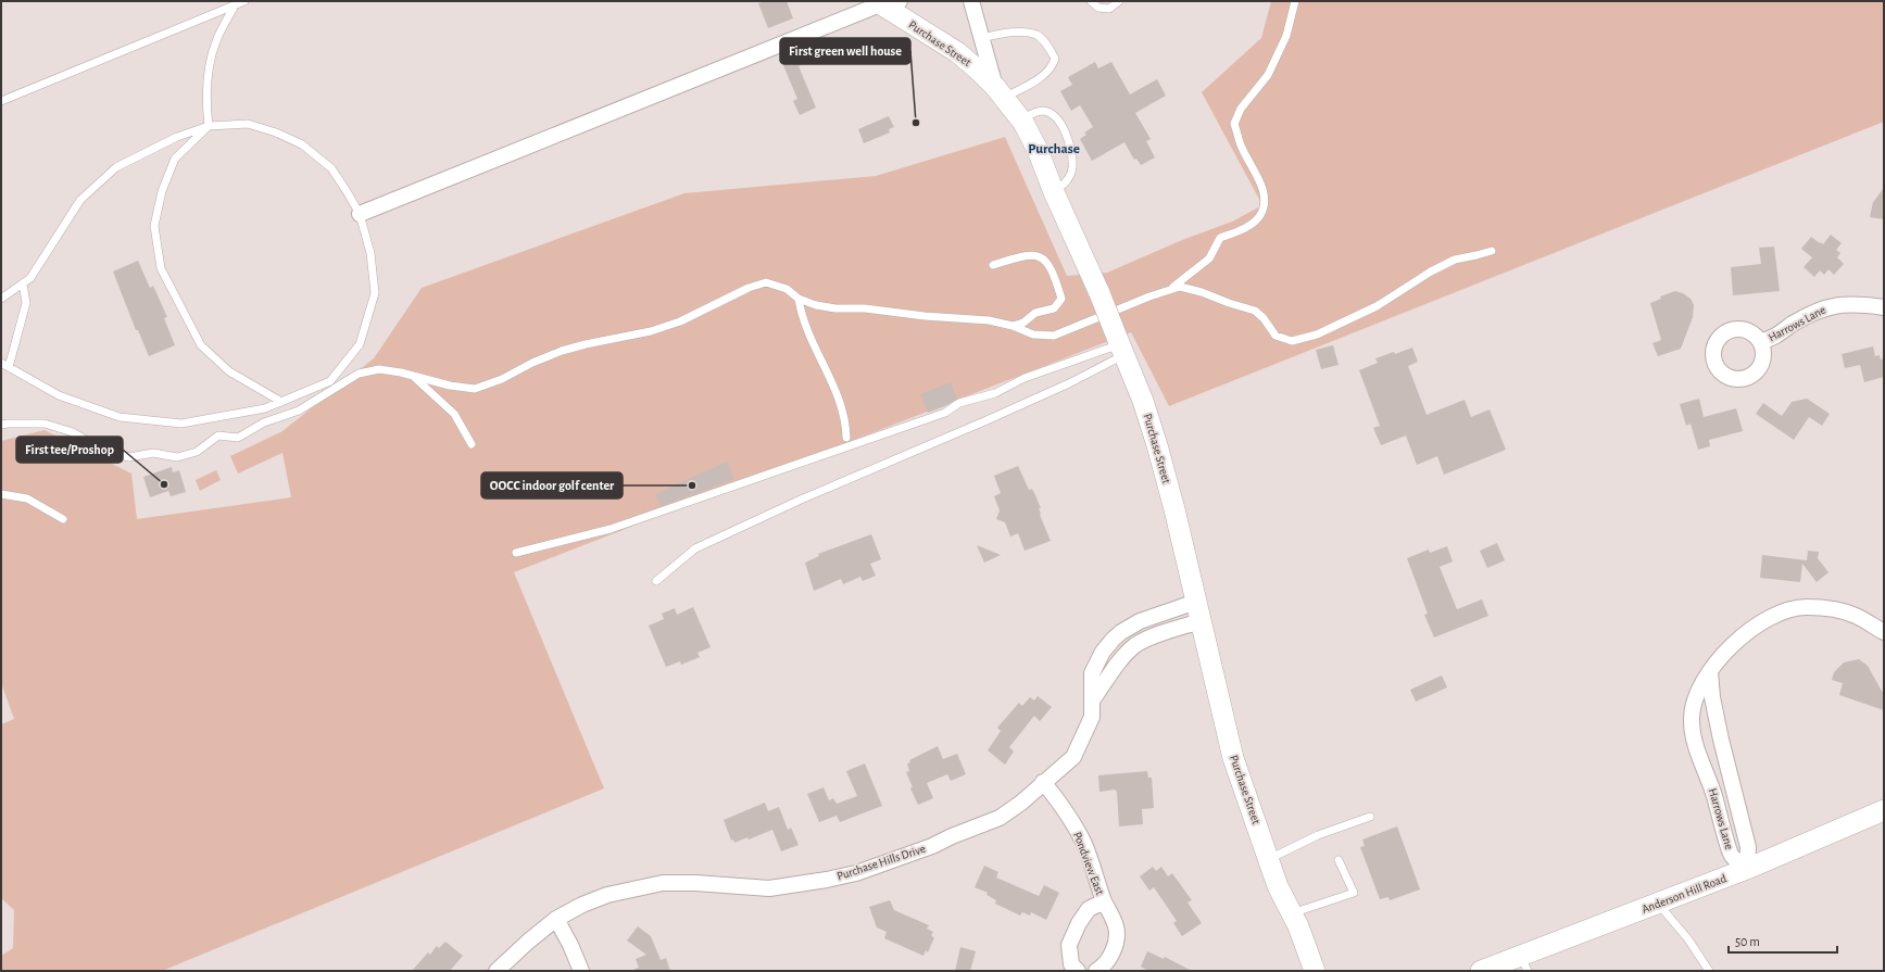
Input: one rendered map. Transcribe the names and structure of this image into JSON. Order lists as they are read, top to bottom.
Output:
{
  "streets": {
    "main road": ["Purchase Street", "Anderson Hill Road"],
    "street": ["Harrows Lane", "Purchase Hills Drive", "Pondview East"]
  },
  "crossings": [
    ["Purchase Street", "Purchase Hills Drive"],
    ["Harrows Lane", "Anderson Hill Road"],
    ["Purchase Hills Drive", "Pondview East"]
  ],
  "districts": ["Purchase"],
  "places": ["First green well house", "First tee/Proshop", "OOCC indoor golf center"],
  "scale_bar": "50 m"
}
